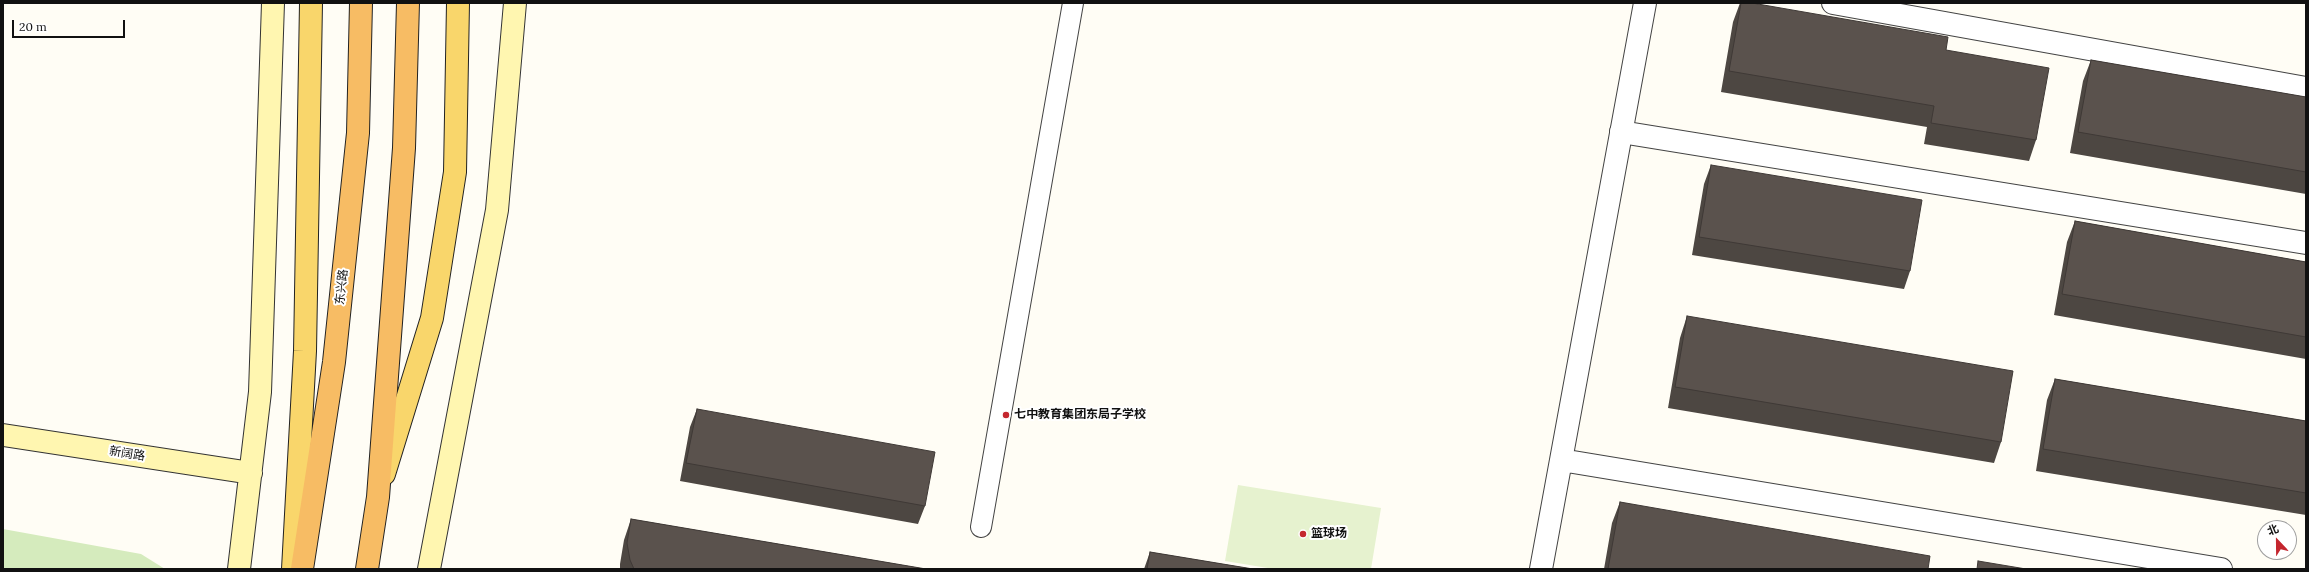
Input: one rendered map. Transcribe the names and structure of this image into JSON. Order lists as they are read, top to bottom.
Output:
{
  "streets": {
    "highway": ["东兴路"],
    "main road": ["新阔路"]
  },
  "places": ["七中教育集团东局子学校", "篮球场"],
  "scale_bar": "20 m",
  "north": "top"
}
